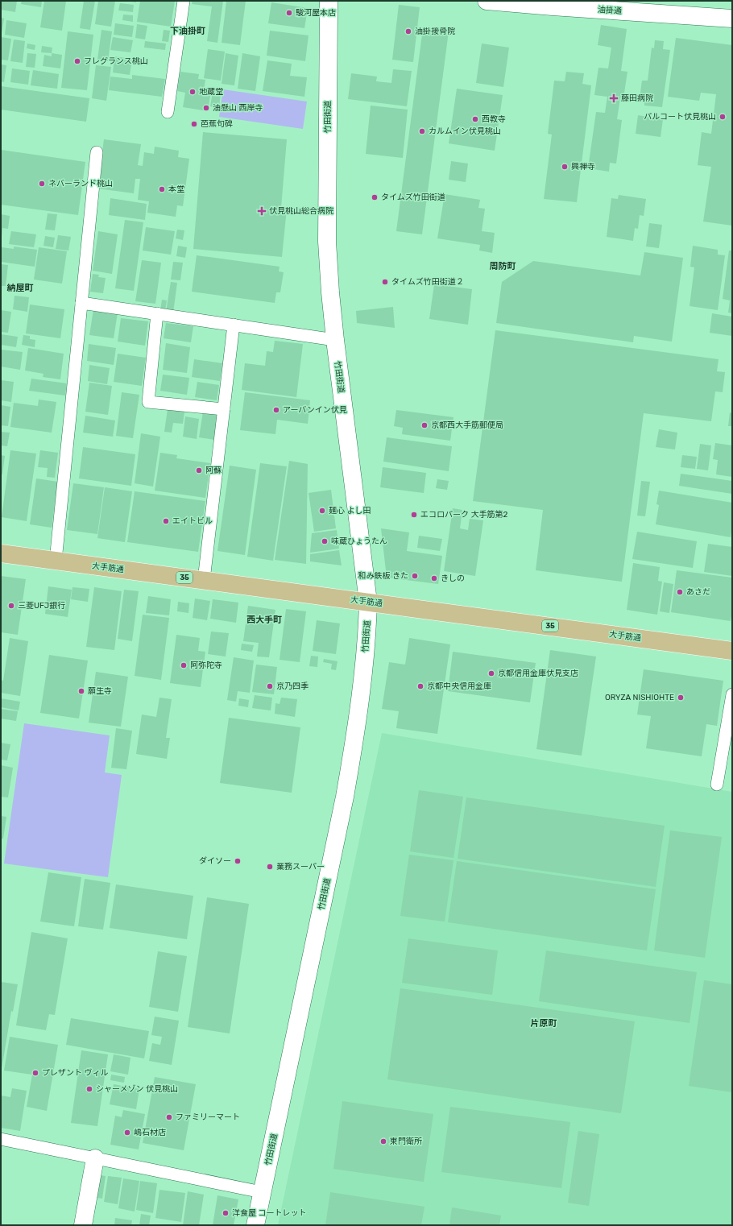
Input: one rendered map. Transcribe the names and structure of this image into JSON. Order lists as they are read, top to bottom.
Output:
{
  "streets": {
    "main road": [
      "油掛通",
      "竹田街道",
      "大手筋通",
      "35"
    ]
  },
  "crossings": [
    ["竹田街道", "大手筋通"]
  ],
  "districts": [
    "下油掛町",
    "周防町",
    "納屋町",
    "西大手町",
    "片原町"
  ],
  "places": {
    "other": [
      "駿河屋本店",
      "油掛接骨院",
      "フレグランス桃山",
      "地蔵堂",
      "油懸山 西岸寺",
      "パルコート伏見桃山",
      "西教寺",
      "芭蕉句碑",
      "カルムイン伏見桃山",
      "興禅寺",
      "ネバーランド桃山",
      "本堂",
      "タイムズ竹田街道",
      "タイムズ竹田街道２",
      "アーバンイン伏見",
      "京都西大手筋郵便局",
      "阿蘇",
      "麺心 よし田",
      "エコロパーク 大手筋第2",
      "エイトビル",
      "味蔵ひょうたん",
      "和み鉄板 きた",
      "きしの",
      "あさだ",
      "三菱UFJ銀行",
      "阿弥陀寺",
      "京都信用金庫伏見支店",
      "京乃四季",
      "京都中央信用金庫",
      "願生寺",
      "ORYZA NISHIOHTE",
      "ダイソー",
      "業務スーパー",
      "プレザント ヴィル",
      "シャーメゾン 伏見桃山",
      "ファミリーマート",
      "嶋石材店",
      "東門衛所",
      "洋食屋 コートレット"
    ],
    "health": ["藤田病院", "伏見桃山総合病院"]
  }
}
